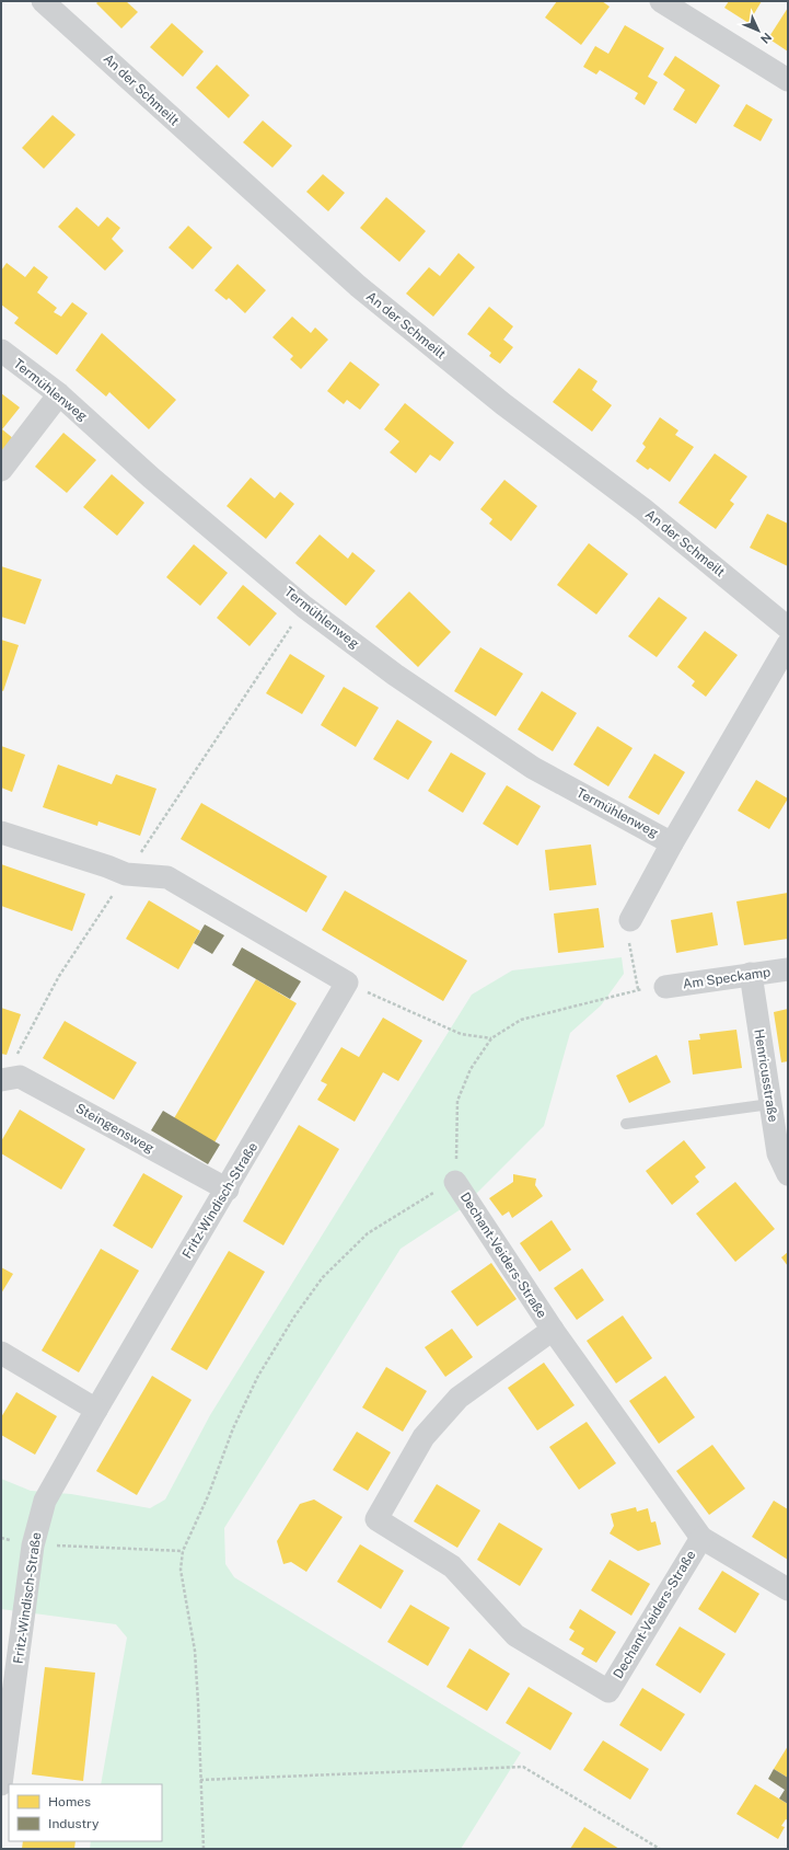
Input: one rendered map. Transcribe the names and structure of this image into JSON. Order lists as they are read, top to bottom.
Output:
{
  "streets": {
    "street": [
      "An der Schmeilt",
      "Termühlenweg",
      "Am Speckamp",
      "Henricusstraße",
      "Steingensweg",
      "Fritz-Windisch-Straße",
      "Dechant-Veiders-Straße"
    ]
  },
  "crossings": [
    ["Am Speckamp", "Henricusstraße"],
    ["Steingensweg", "Fritz-Windisch-Straße"]
  ],
  "legend": ["Homes", "Industry"],
  "north": "bottom right"
}
